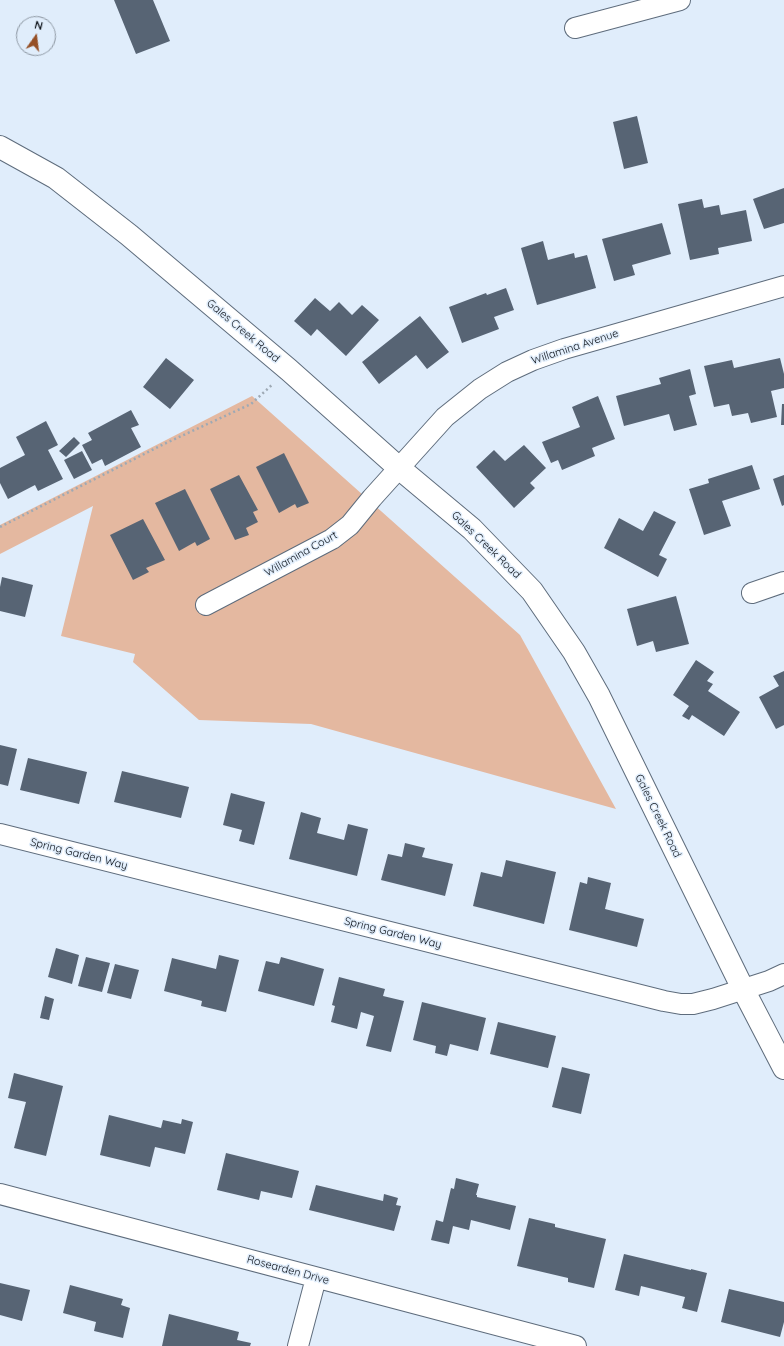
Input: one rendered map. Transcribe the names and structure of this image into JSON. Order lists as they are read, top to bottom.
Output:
{
  "streets": {
    "main road": ["Gales Creek Road"],
    "street": [
      "Willamina Avenue",
      "Willamina Court",
      "Spring Garden Way",
      "Rosearden Drive"
    ]
  },
  "crossings": [
    ["Gales Creek Road", "Willamina Avenue"],
    ["Gales Creek Road", "Willamina Court"],
    ["Gales Creek Road", "Spring Garden Way"],
    ["Willamina Avenue", "Willamina Court"]
  ],
  "north": "top"
}
